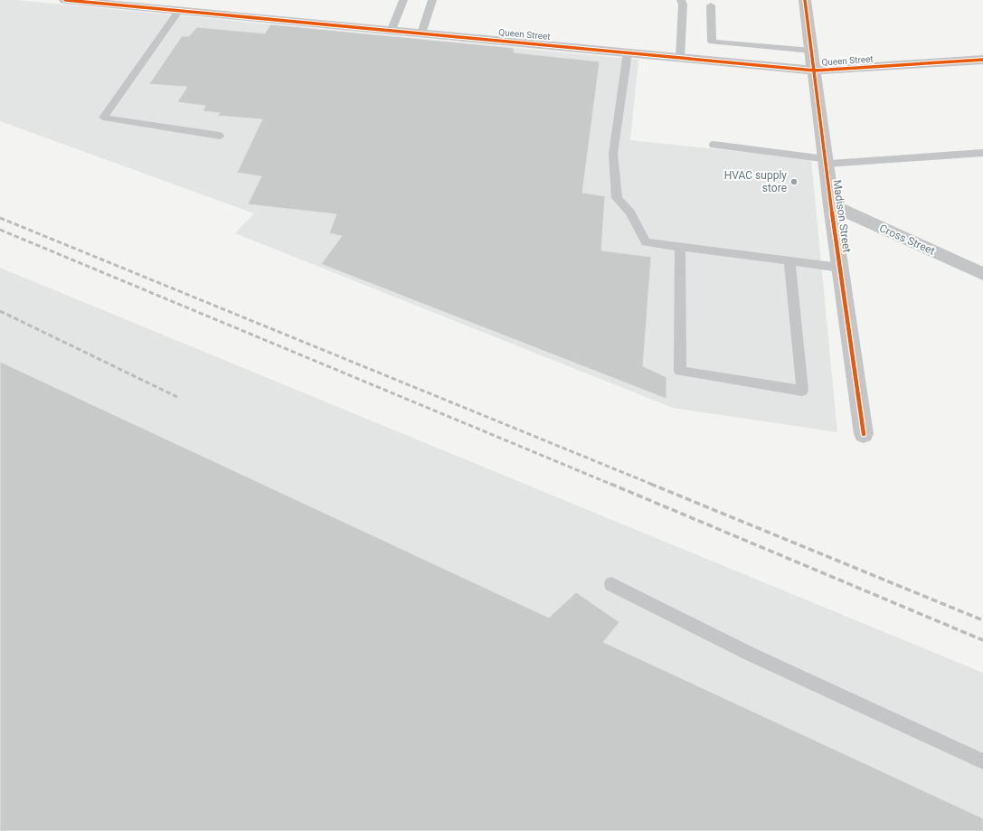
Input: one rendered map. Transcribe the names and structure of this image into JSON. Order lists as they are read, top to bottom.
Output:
{
  "streets": {
    "street": ["Queen Street", "Madison Street", "Cross Street"]
  },
  "crossings": [
    ["Queen Street", "Madison Street"],
    ["Madison Street", "Cross Street"]
  ],
  "places": ["HVAC supply store"]
}
